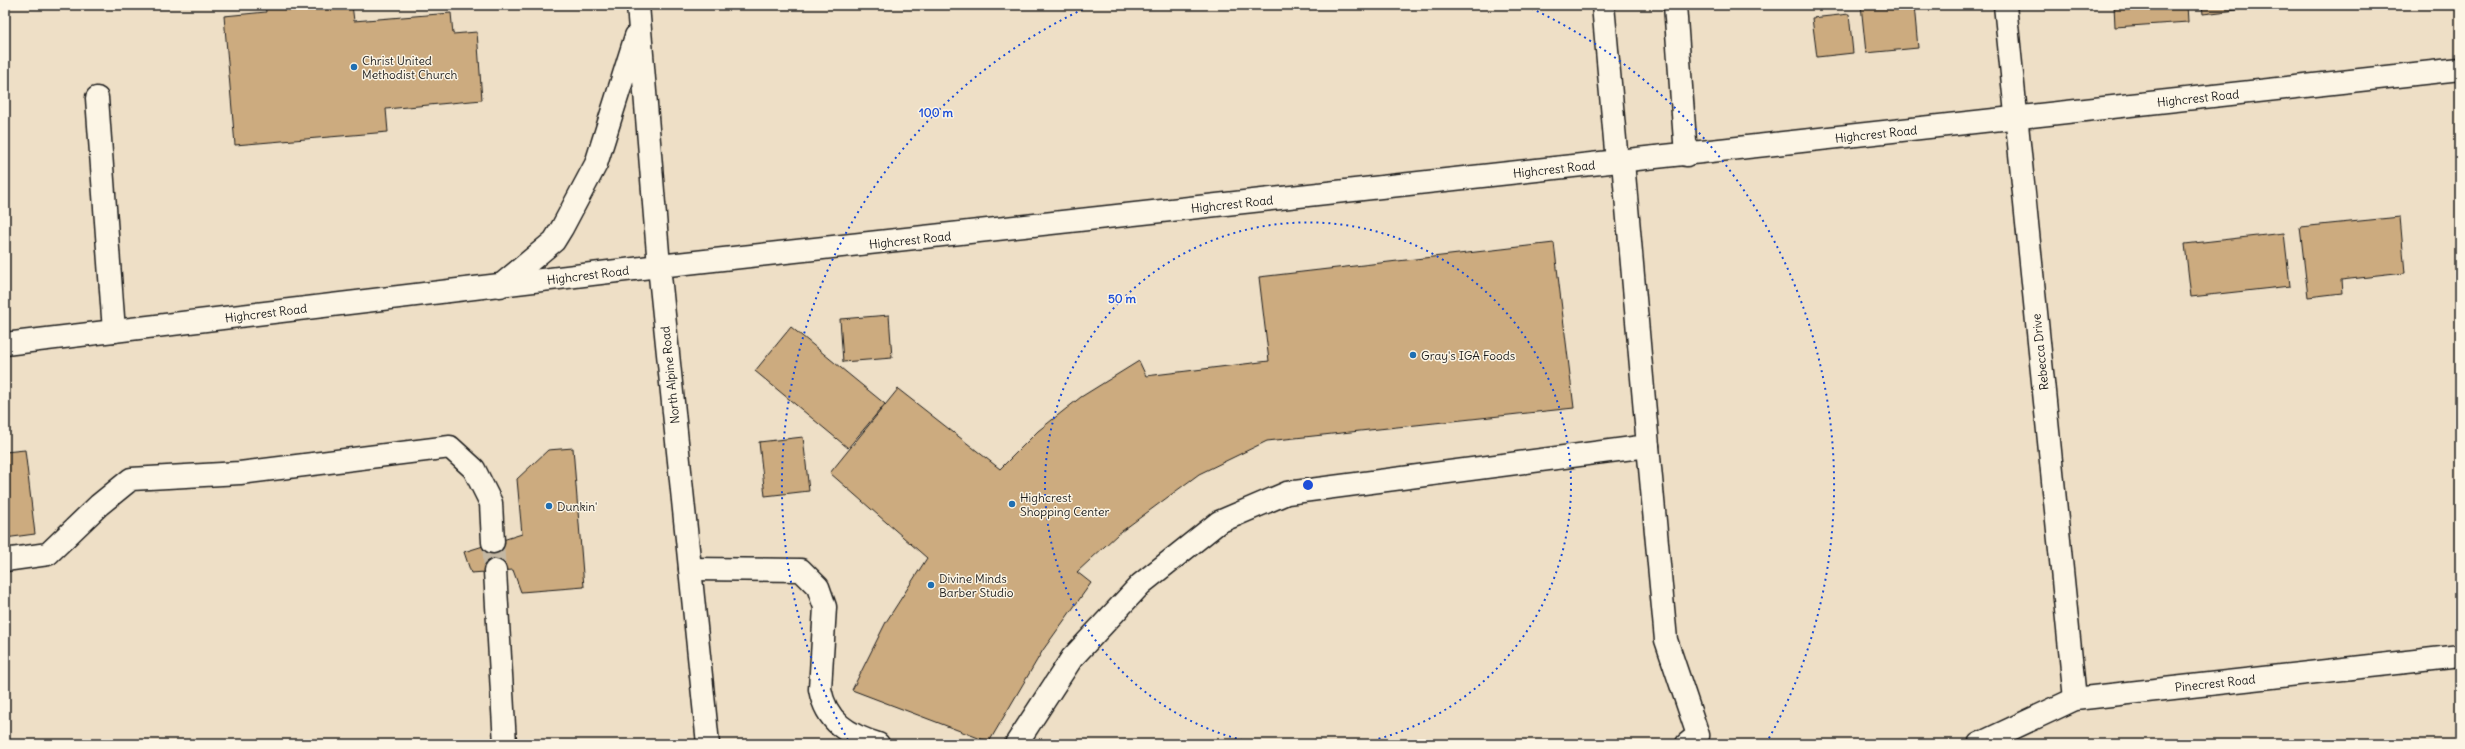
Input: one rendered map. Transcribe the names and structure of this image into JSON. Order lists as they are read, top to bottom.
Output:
{
  "streets": {
    "street": [
      "Highcrest Road",
      "Rebecca Drive",
      "North Alpine Road",
      "Pinecrest Road"
    ]
  },
  "crossings": [
    ["Highcrest Road", "Rebecca Drive"],
    ["Highcrest Road", "North Alpine Road"],
    ["Rebecca Drive", "Pinecrest Road"]
  ],
  "places": [
    "Christ United Methodist Church",
    "Gray's IGA Foods",
    "Highcrest Shopping Center",
    "Dunkin'",
    "Divine Minds Barber Studio"
  ],
  "rings": ["100 m", "50 m"]
}
